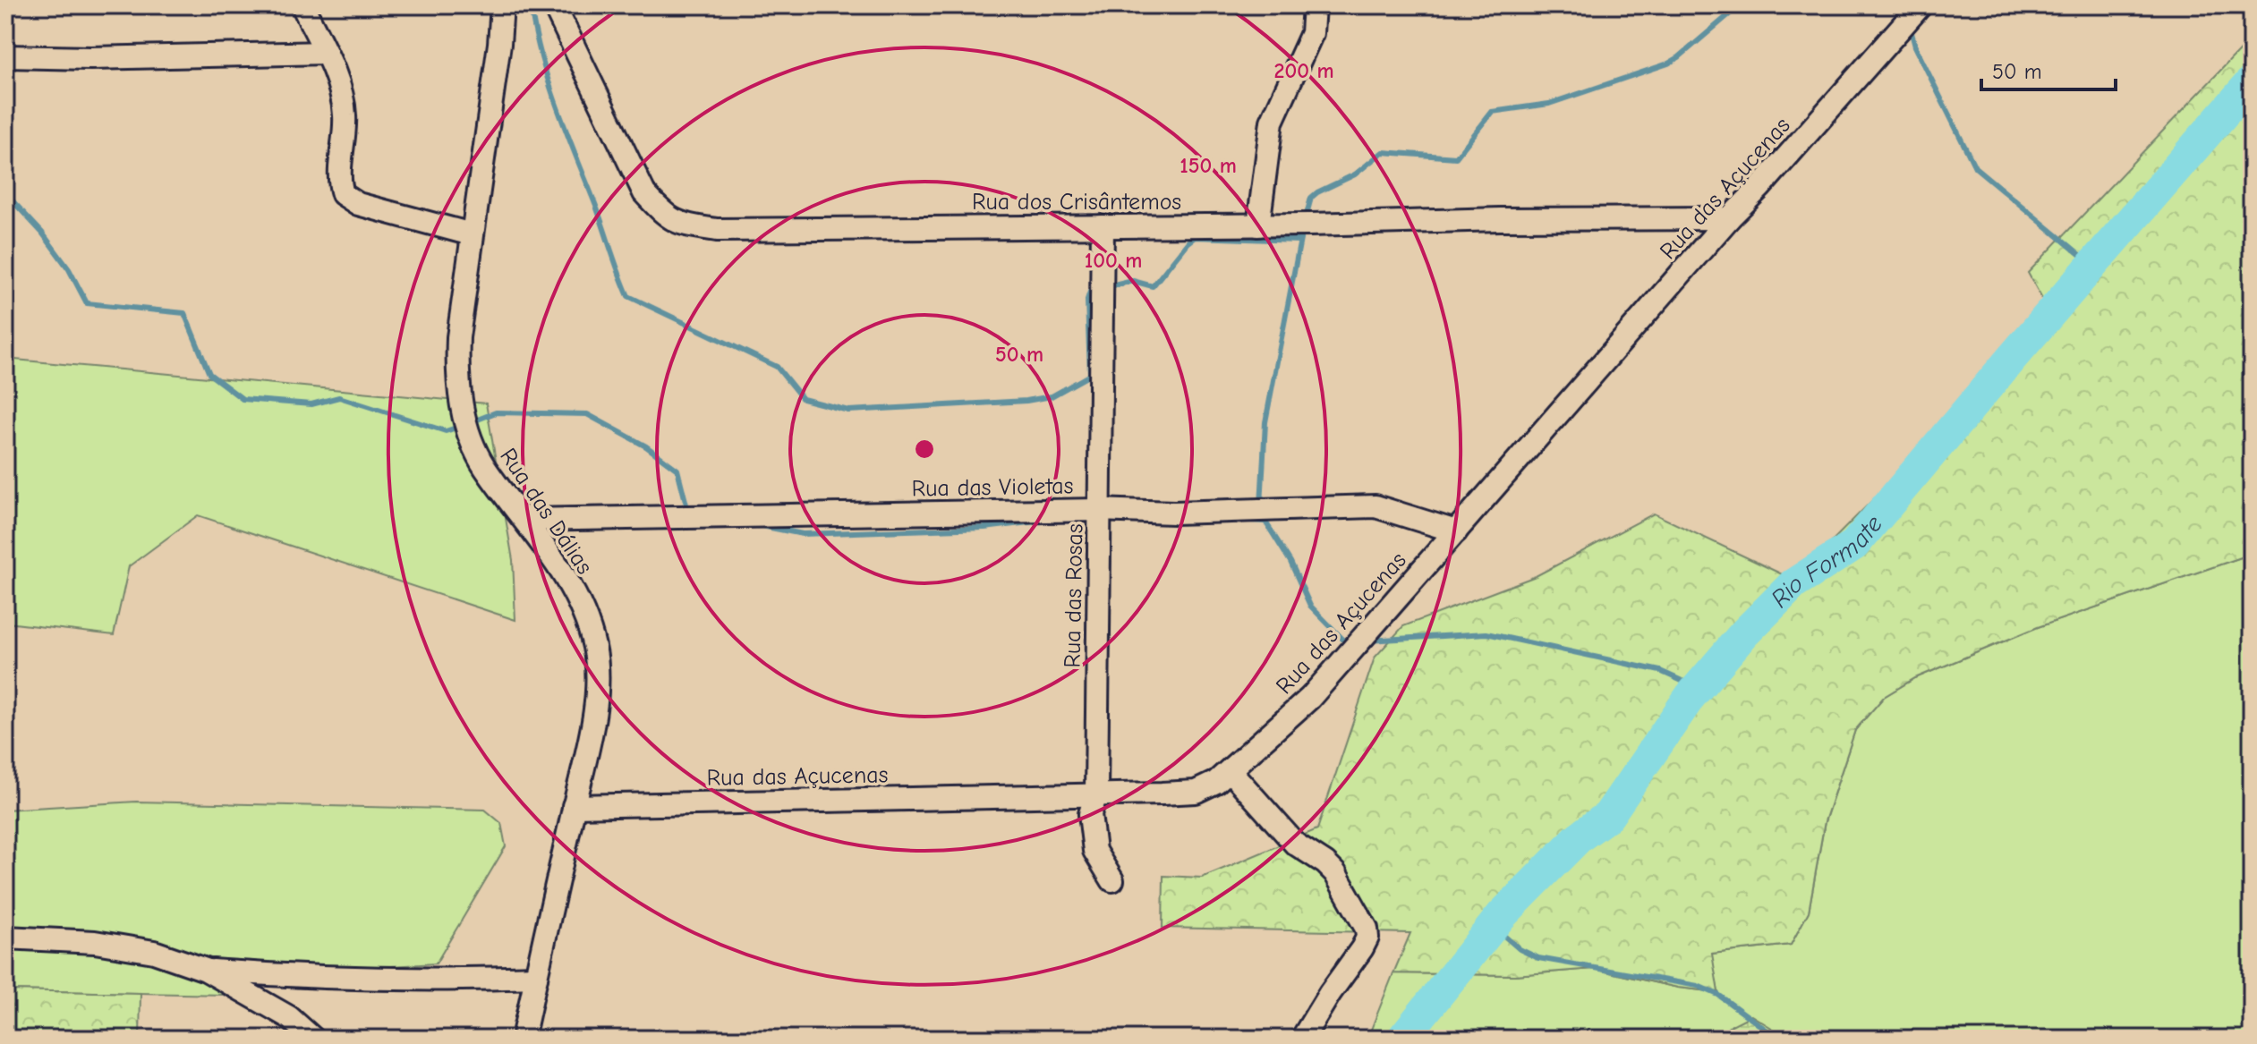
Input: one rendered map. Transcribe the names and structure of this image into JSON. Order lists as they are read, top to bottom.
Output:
{
  "streets": {
    "street": [
      "Rua das Açucenas",
      "Rua dos Crisântemos",
      "Rua das Violetas",
      "Rua das Dálias",
      "Rua das Rosas"
    ]
  },
  "crossings": [
    ["Rua das Açucenas", "Rua dos Crisântemos"],
    ["Rua das Açucenas", "Rua das Violetas"],
    ["Rua das Açucenas", "Rua das Dálias"],
    ["Rua das Açucenas", "Rua das Rosas"],
    ["Rua dos Crisântemos", "Rua das Rosas"],
    ["Rua das Violetas", "Rua das Dálias"],
    ["Rua das Violetas", "Rua das Rosas"]
  ],
  "water": ["Rio Formate"],
  "scale_bar": "50 m",
  "rings": [
    "200 m",
    "150 m",
    "100 m",
    "50 m"
  ]
}
